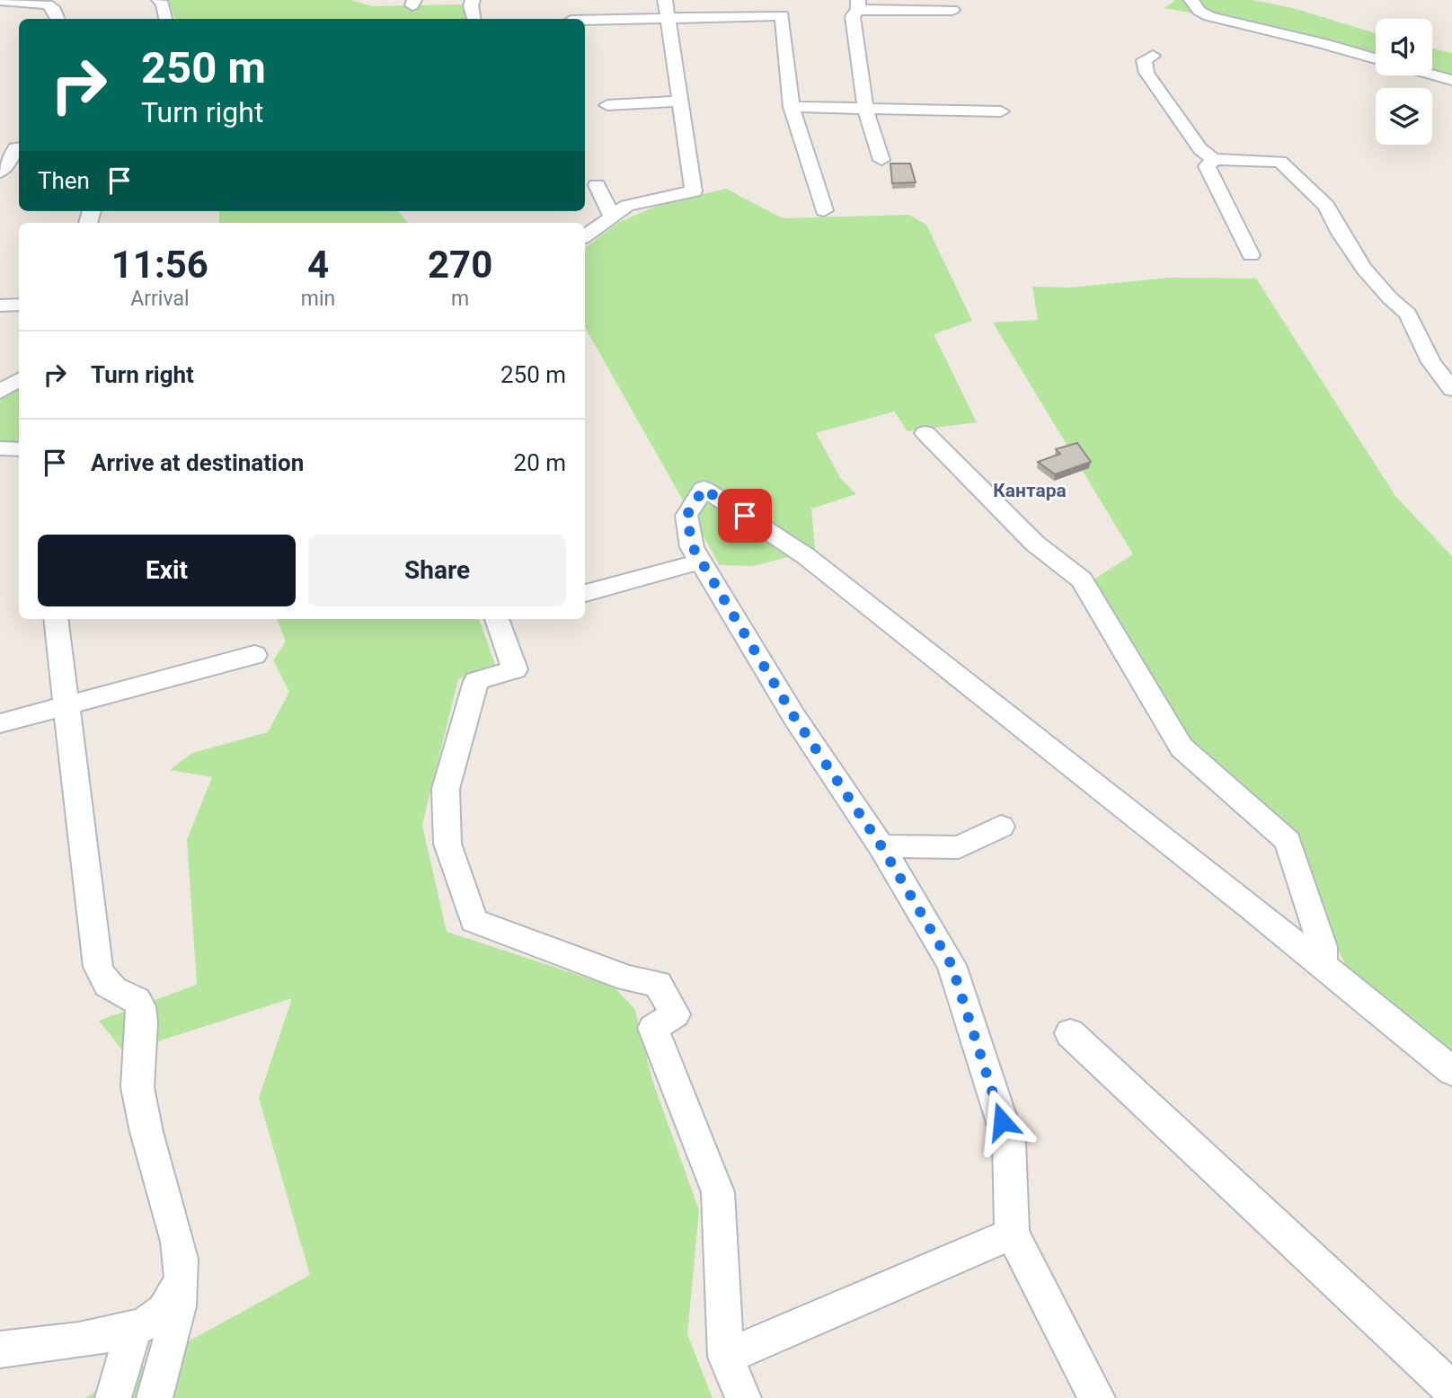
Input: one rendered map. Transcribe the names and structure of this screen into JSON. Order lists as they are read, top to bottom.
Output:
{
  "districts": ["Кантара"],
  "page": {
    "turn": ["250 m", "Turn right"],
    "then": "Then",
    "eta": [
      "11:56",
      "Arrival",
      "4",
      "min",
      "270",
      "m"
    ],
    "list": [
      {
        "name": "Turn right",
        "value": "250 m"
      },
      {
        "name": "Arrive at destination",
        "value": "20 m"
      }
    ],
    "buttons": ["Exit", "Share"]
  }
}
